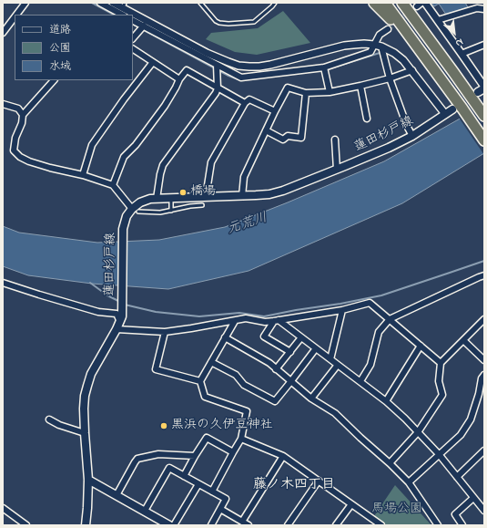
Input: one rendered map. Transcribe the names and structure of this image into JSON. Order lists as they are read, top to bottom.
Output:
{
  "streets": {
    "main road": ["蓮田杉戸線"]
  },
  "districts": ["藤ノ木四丁目"],
  "water": ["元荒川"],
  "parks": ["馬場公園"],
  "places": ["橋場", "黒浜の久伊豆神社"],
  "legend": ["道路", "公園", "水域"],
  "north": "bottom right"
}
